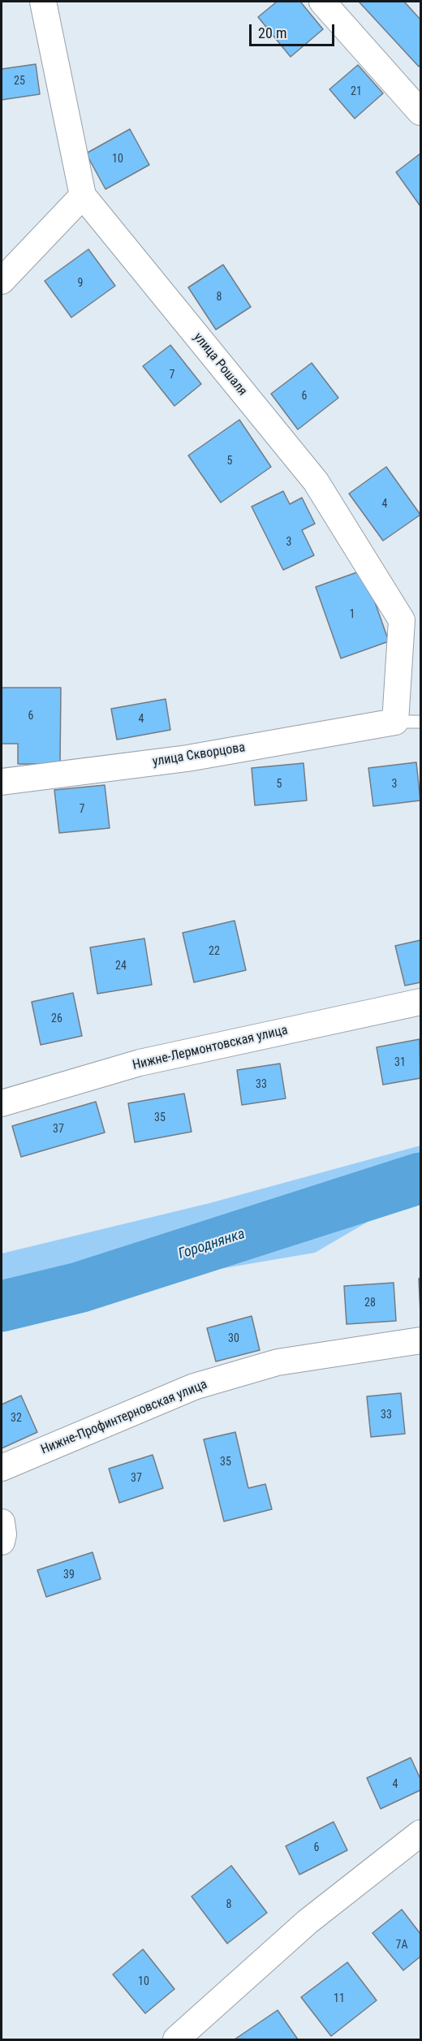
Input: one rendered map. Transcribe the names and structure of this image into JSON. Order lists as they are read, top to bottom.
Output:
{
  "streets": {
    "street": [
      "улица Рошаля",
      "улица Скворцова",
      "Нижне-Лермонтовская улица",
      "Нижне-Профинтерновская улица"
    ]
  },
  "crossings": [
    ["улица Рошаля", "улица Скворцова"]
  ],
  "water": ["Городнянка"],
  "house_numbers": [
    "25",
    "21",
    "10",
    "9",
    "8",
    "7",
    "6",
    "5",
    "4",
    "3",
    "1",
    "6",
    "4",
    "5",
    "3",
    "7",
    "22",
    "24",
    "26",
    "31",
    "33",
    "35",
    "37",
    "28",
    "30",
    "33",
    "32",
    "35",
    "37",
    "39",
    "4",
    "6",
    "8",
    "7А",
    "10",
    "11"
  ],
  "scale_bar": "20 m"
}
